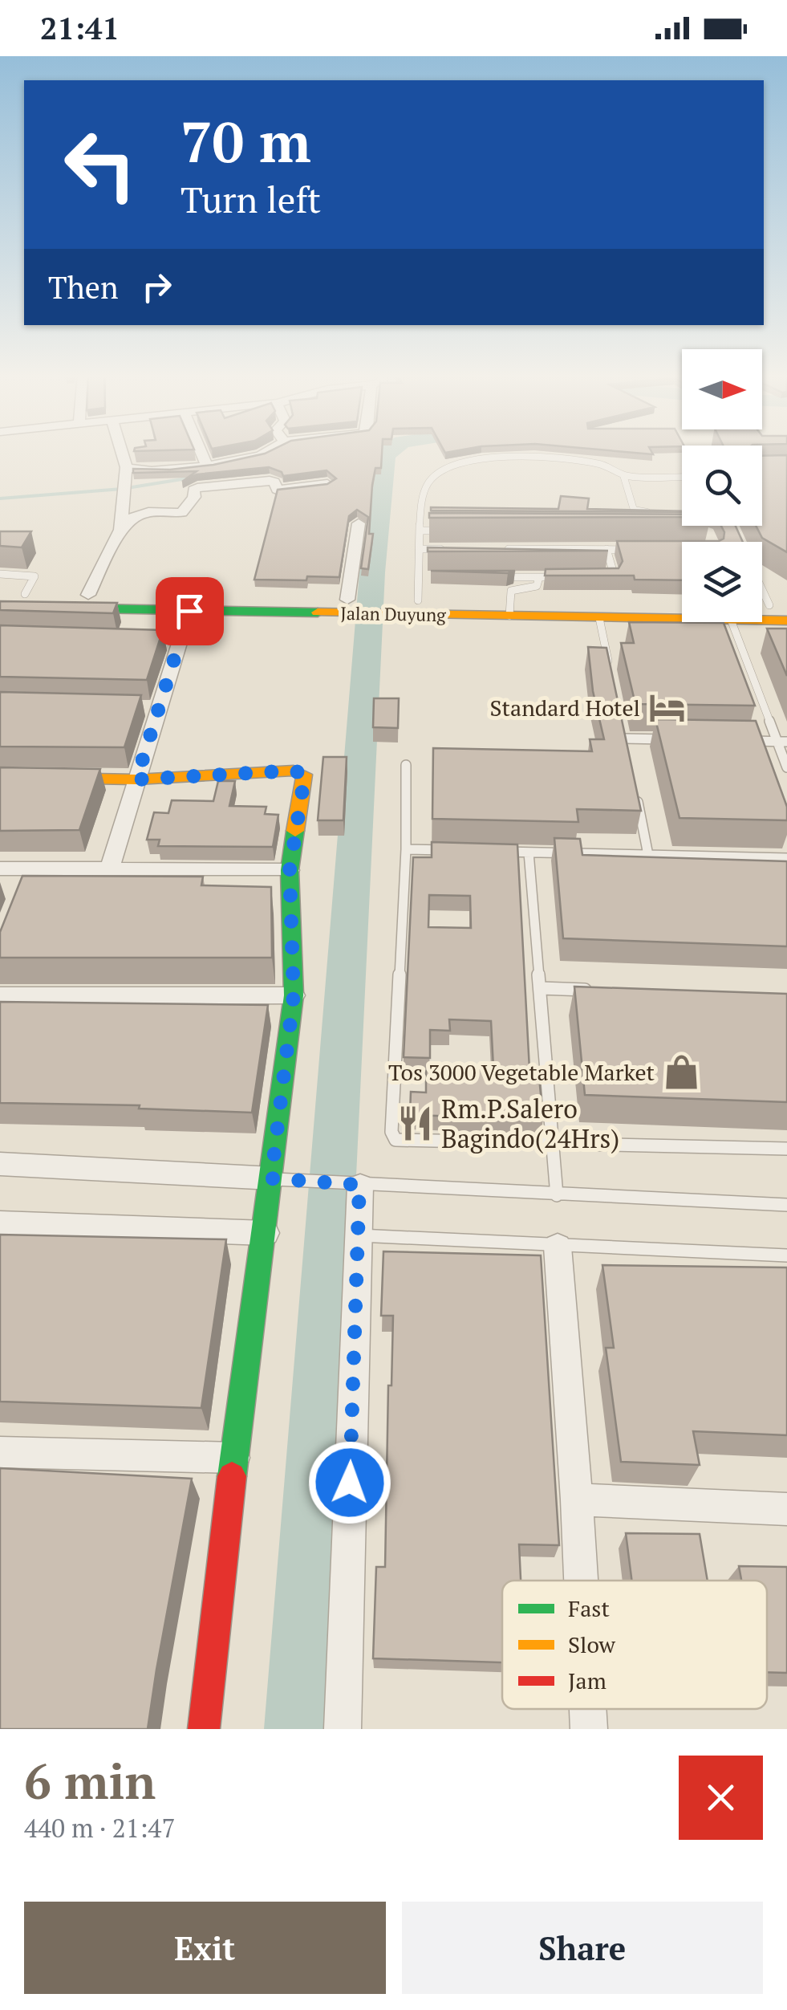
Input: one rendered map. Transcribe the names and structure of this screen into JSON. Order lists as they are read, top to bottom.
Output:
{
  "streets": {
    "main road": ["Jalan Duyung"]
  },
  "places": {
    "hotel": ["Standard Hotel"],
    "shop": ["Tos 3000 Vegetable Market"],
    "restaurant": ["Rm.P.Salero Bagindo(24Hrs)"]
  },
  "legend": ["Fast", "Slow", "Jam"],
  "north": "right",
  "page": {
    "status": "21:41",
    "turn": ["70 m", "Turn left"],
    "then": "Then",
    "heading": ["6 min", "440 m · 21:47"],
    "buttons": ["Exit", "Share"]
  }
}
